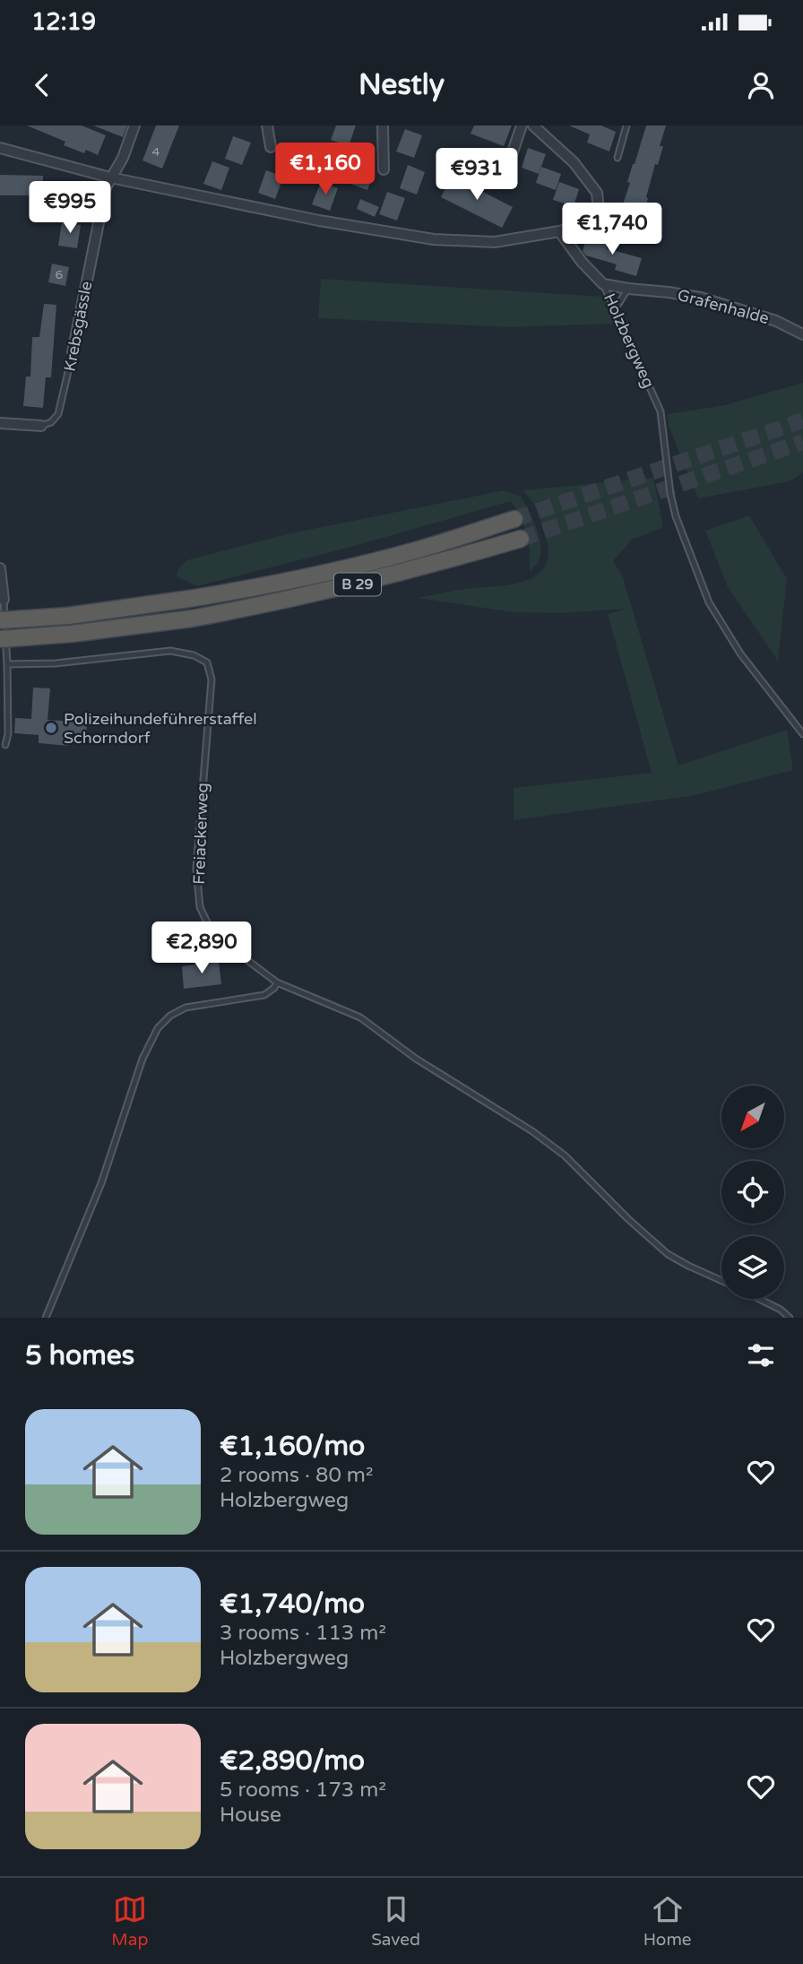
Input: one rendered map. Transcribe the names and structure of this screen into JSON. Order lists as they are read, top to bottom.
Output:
{
  "streets": {
    "highway": ["B 29"],
    "street": ["Grafenhalde", "Krebsgässle", "Holzbergweg"],
    "lane": ["Freiackerweg"]
  },
  "crossings": [
    ["Grafenhalde", "Holzbergweg"]
  ],
  "places": ["Polizeihundeführerstaffel Schorndorf"],
  "house_numbers": ["4", "6"],
  "north": "bottom left",
  "page": {
    "status": "12:19",
    "header": "Nestly",
    "price": [
      "€1,160",
      "€931",
      "€995",
      "€1,740",
      "€2,890"
    ],
    "heading": "5 homes",
    "list": [
      {
        "name": "€1,160/mo",
        "note": "2 rooms · 80 m² · Holzbergweg"
      },
      {
        "name": "€1,740/mo",
        "note": "3 rooms · 113 m² · Holzbergweg"
      },
      {
        "name": "€2,890/mo",
        "note": "5 rooms · 173 m² · House"
      }
    ],
    "tabs": ["Map", "Saved", "Home"]
  }
}
